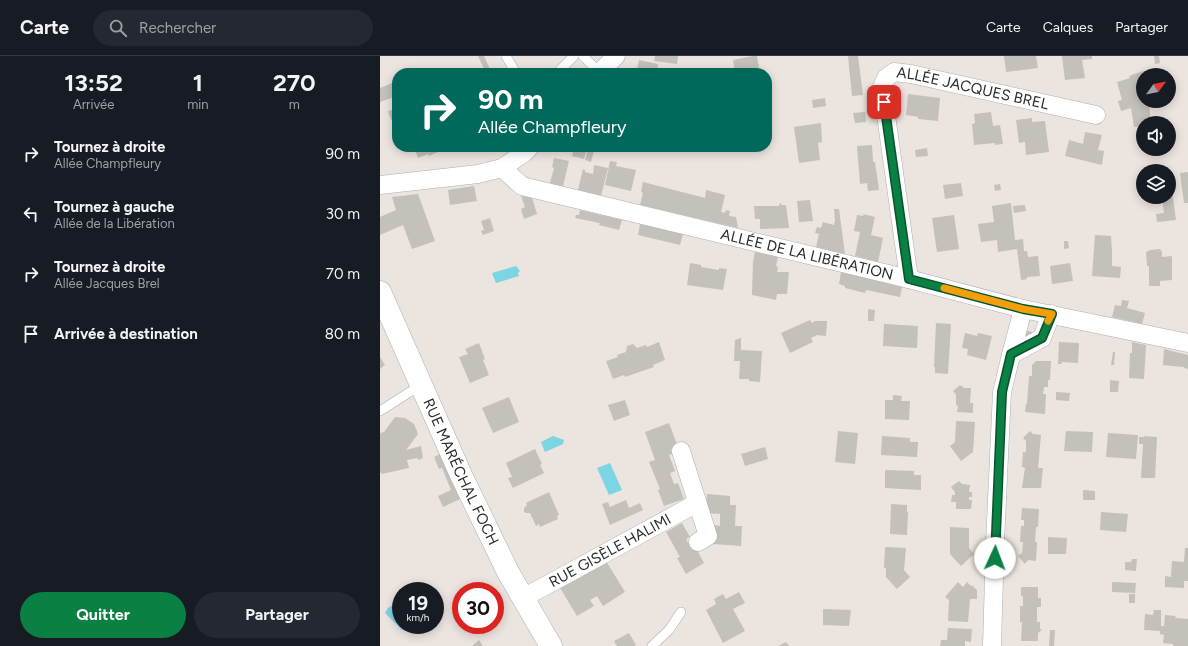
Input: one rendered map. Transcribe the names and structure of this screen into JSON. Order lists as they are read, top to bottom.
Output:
{
  "streets": {
    "main road": ["RUE MARÉCHAL FOCH"],
    "street": ["ALLÉE JACQUES BREL", "ALLÉE DE LA LIBÉRATION", "RUE GISÈLE HALIMI"]
  },
  "crossings": [
    ["ALLÉE JACQUES BREL", "ALLÉE DE LA LIBÉRATION"],
    ["RUE MARÉCHAL FOCH", "RUE GISÈLE HALIMI"]
  ],
  "north": "top right",
  "page": {
    "header": "Carte",
    "search": "Rechercher",
    "nav": ["Carte", "Calques", "Partager"],
    "eta": [
      "13:52",
      "Arrivée",
      "1",
      "min",
      "270",
      "m"
    ],
    "turn": ["90 m", "Allée Champfleury"],
    "list": [
      {
        "name": "Tournez à droite",
        "note": "Allée Champfleury",
        "value": "90 m"
      },
      {
        "name": "Tournez à gauche",
        "note": "Allée de la Libération",
        "value": "30 m"
      },
      {
        "name": "Tournez à droite",
        "note": "Allée Jacques Brel",
        "value": "70 m"
      },
      {
        "name": "Arrivée à destination",
        "value": "80 m"
      }
    ],
    "speed": "19 km/h",
    "limit": "30",
    "buttons": ["Quitter", "Partager"]
  }
}
